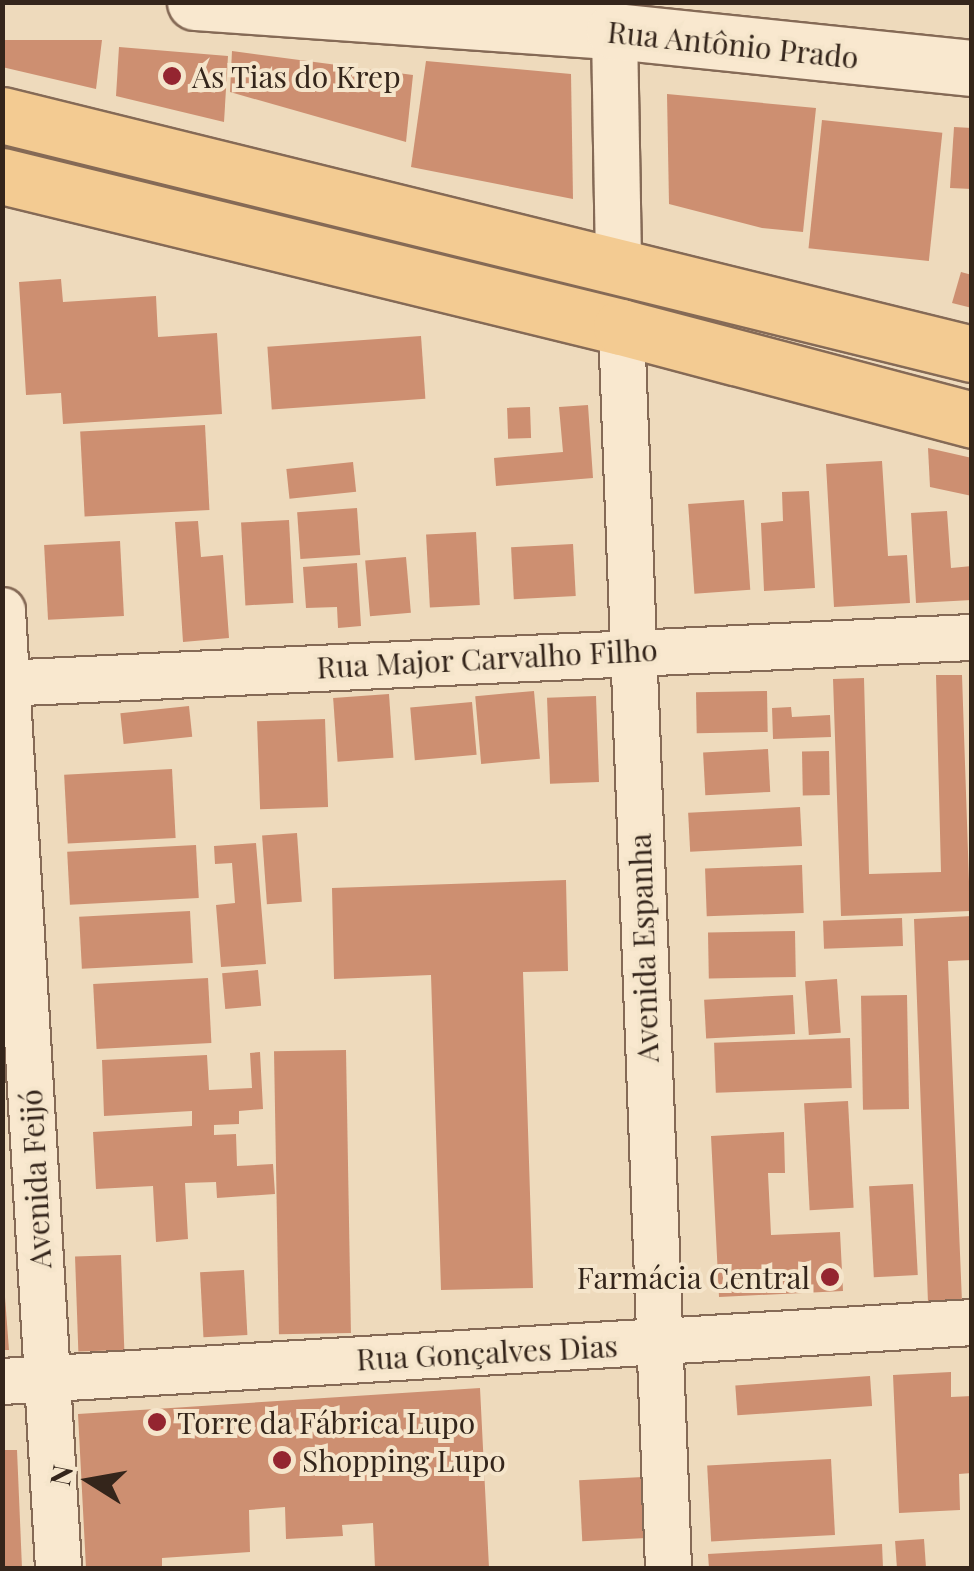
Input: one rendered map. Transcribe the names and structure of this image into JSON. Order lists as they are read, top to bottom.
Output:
{
  "streets": {
    "main road": ["Rua Antônio Prado"],
    "street": [
      "Rua Major Carvalho Filho",
      "Avenida Espanha",
      "Avenida Feijó",
      "Rua Gonçalves Dias"
    ]
  },
  "crossings": [
    ["Rua Major Carvalho Filho", "Avenida Espanha"],
    ["Rua Major Carvalho Filho", "Avenida Feijó"],
    ["Avenida Espanha", "Rua Gonçalves Dias"],
    ["Avenida Feijó", "Rua Gonçalves Dias"]
  ],
  "places": [
    "As Tias do Krep",
    "Farmácia Central",
    "Torre da Fábrica Lupo",
    "Shopping Lupo"
  ],
  "north": "left"
}
